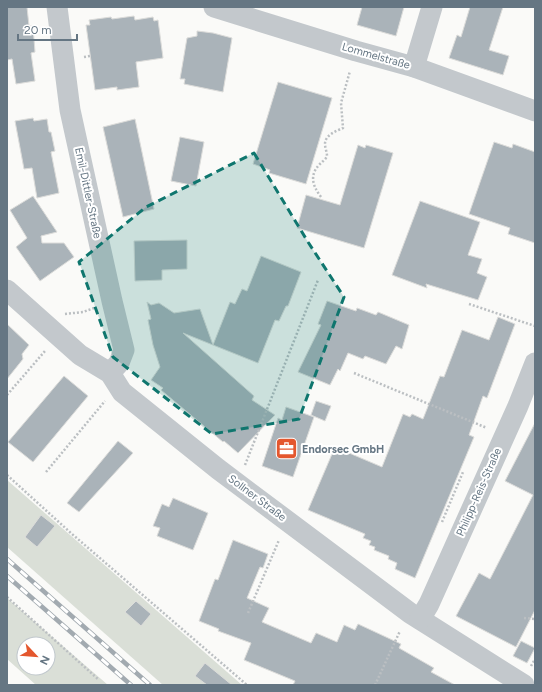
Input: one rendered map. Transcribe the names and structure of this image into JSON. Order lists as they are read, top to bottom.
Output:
{
  "streets": {
    "street": [
      "Lommelstraße",
      "Emil-Dittler-Straße",
      "Philipp-Reis-Straße",
      "Sollner Straße"
    ]
  },
  "crossings": [
    ["Emil-Dittler-Straße", "Sollner Straße"],
    ["Philipp-Reis-Straße", "Sollner Straße"]
  ],
  "places": {
    "office": ["Endorsec GmbH"]
  },
  "scale_bar": "20 m",
  "north": "bottom right"
}
